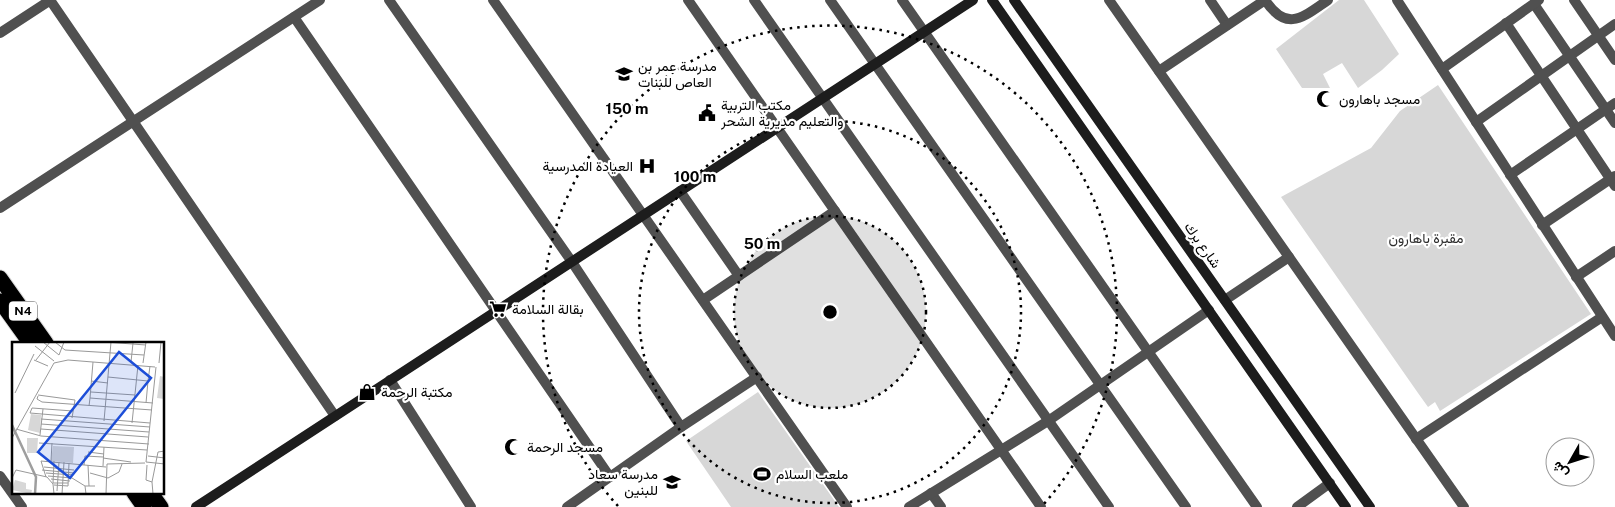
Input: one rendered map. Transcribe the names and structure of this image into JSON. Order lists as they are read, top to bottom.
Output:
{
  "streets": {
    "highway": ["N4"],
    "main road": ["شارع برك"]
  },
  "parks": ["مقبرة باهارون"],
  "places": {
    "school or university": ["مدرسة عمر بن العاص للبنات", "مدرسة سعاد للبنين"],
    "mosque": ["مسجد باهارون", "مسجد الرحمة"],
    "public building": ["مكتب التربية والتعليم مديرية الشحر"],
    "hospital": ["العيادة المدرسية"],
    "supermarket": ["بقالة السلامة"],
    "shop": ["مكتبة الرحمة"],
    "sports": ["ملعب السلام"]
  },
  "north": "bottom left",
  "rings": ["150 m", "100 m", "50 m"]
}
